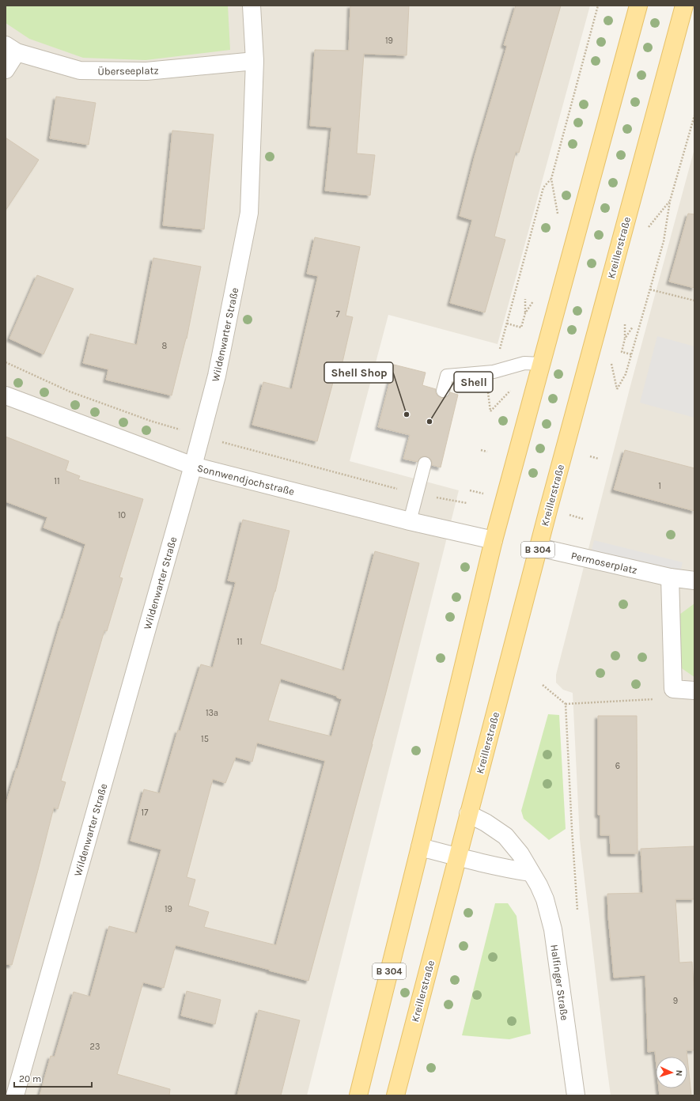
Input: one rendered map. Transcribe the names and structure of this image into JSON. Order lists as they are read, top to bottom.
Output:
{
  "streets": {
    "main road": ["Kreillerstraße", "B 304"],
    "street": [
      "Überseeplatz",
      "Wildenwarter Straße",
      "Sonnwendjochstraße",
      "Permoserplatz",
      "Halfinger Straße"
    ]
  },
  "crossings": [
    ["Überseeplatz", "Wildenwarter Straße"],
    ["Kreillerstraße", "Permoserplatz"],
    ["Kreillerstraße", "Halfinger Straße"],
    ["Wildenwarter Straße", "Sonnwendjochstraße"],
    ["Sonnwendjochstraße", "B 304"]
  ],
  "places": ["Shell Shop", "Shell"],
  "house_numbers": [
    "19",
    "7",
    "8",
    "11",
    "1",
    "10",
    "11",
    "13a",
    "15",
    "6",
    "17",
    "19",
    "9",
    "23"
  ],
  "scale_bar": "20 m",
  "north": "right"
}
